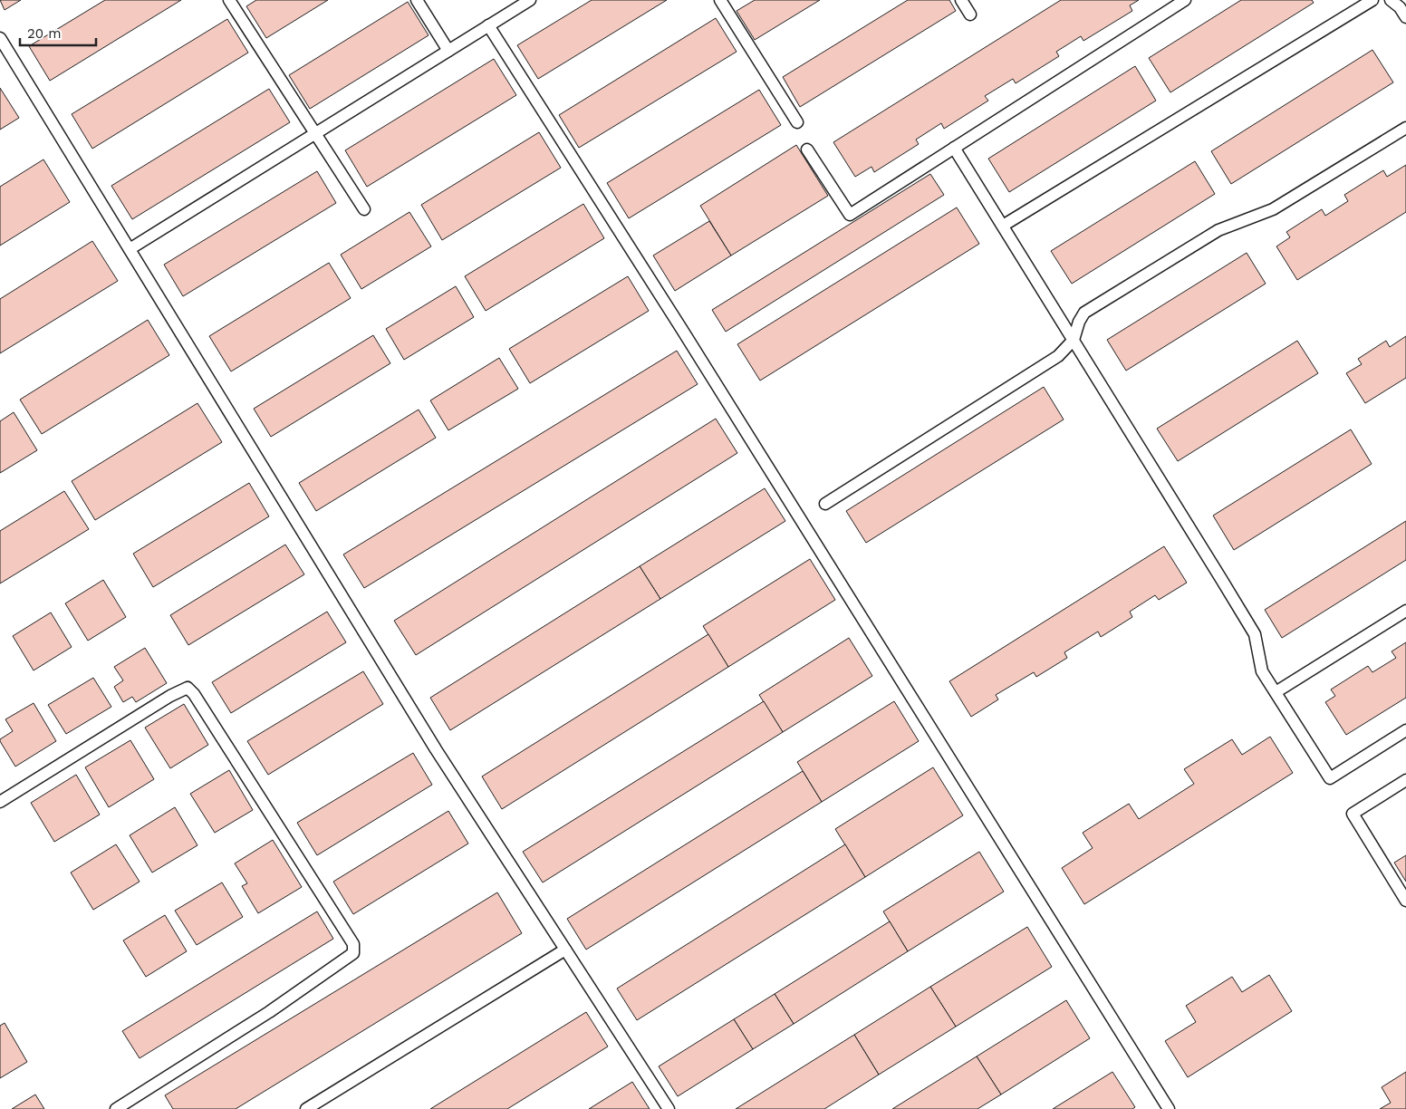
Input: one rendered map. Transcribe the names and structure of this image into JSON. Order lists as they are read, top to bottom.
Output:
{
  "scale_bar": "20 m"
}
